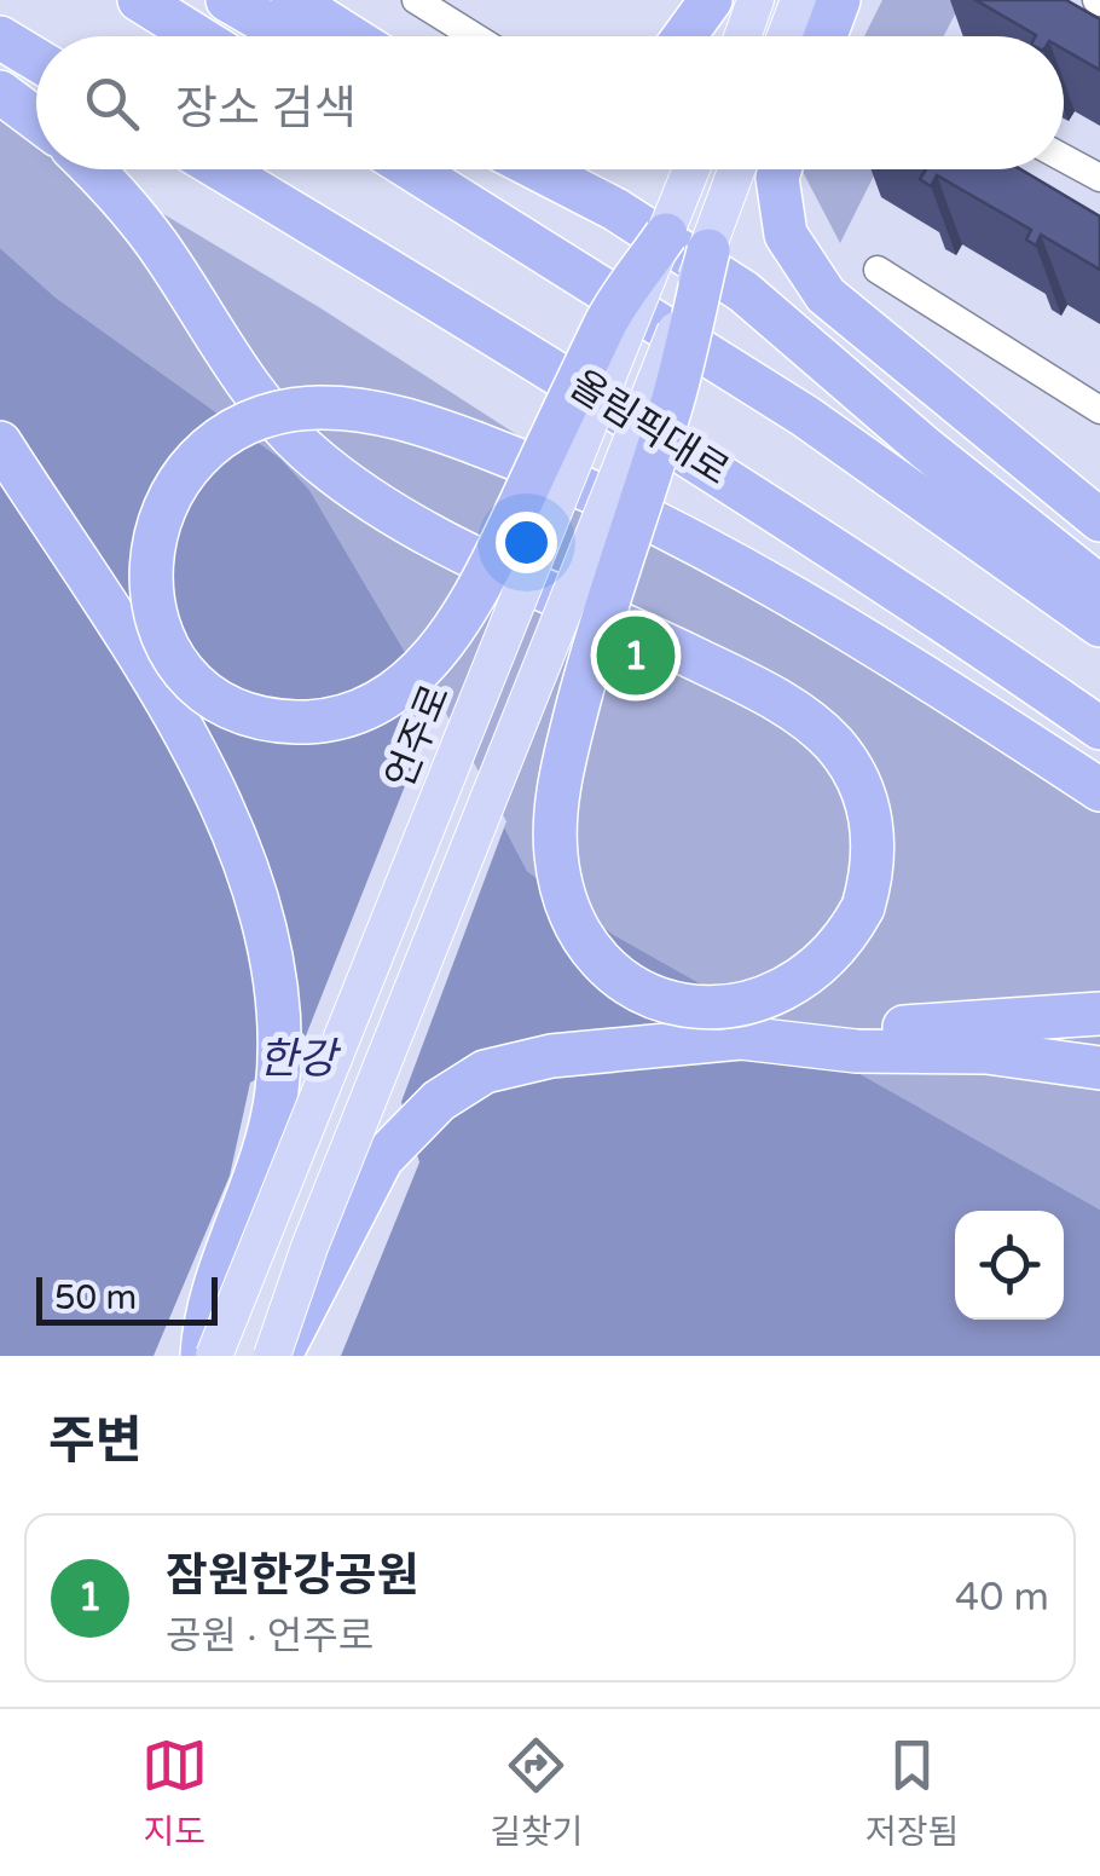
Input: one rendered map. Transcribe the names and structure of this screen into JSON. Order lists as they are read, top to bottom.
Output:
{
  "streets": {
    "highway": ["올림픽대로"],
    "main road": ["언주로"]
  },
  "water": ["한강"],
  "scale_bar": "50 m",
  "page": {
    "search": "장소 검색",
    "pins": "1",
    "scale": "50 m",
    "heading": "주변",
    "list": [
      {
        "mark": "1",
        "name": "잠원한강공원",
        "note": "공원 · 언주로",
        "value": "40 m"
      }
    ],
    "nav": ["지도", "길찾기", "저장됨"]
  }
}
